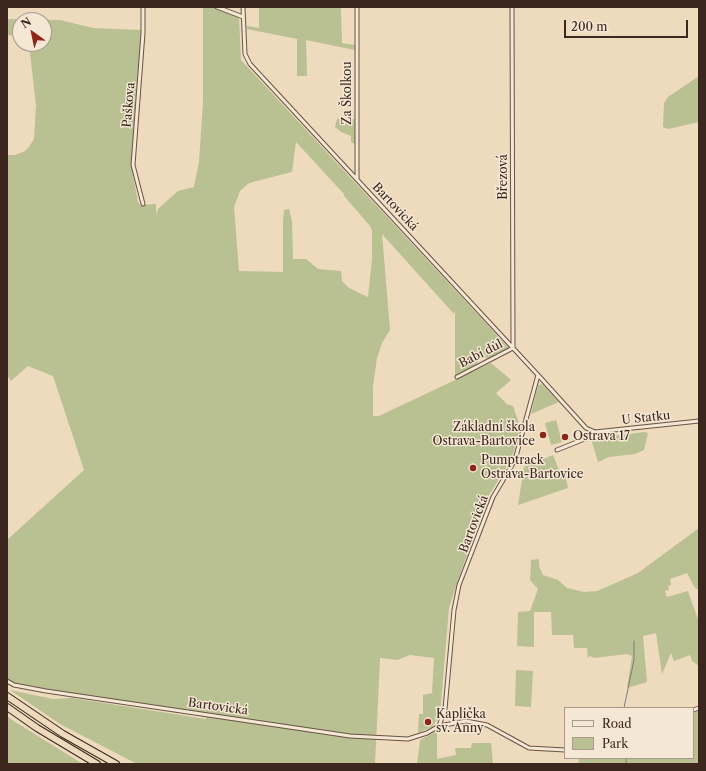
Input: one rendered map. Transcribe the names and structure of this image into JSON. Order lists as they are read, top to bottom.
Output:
{
  "streets": {
    "street": [
      "Za Školkou",
      "Paškova",
      "Březová",
      "Bartovická",
      "Babí důl",
      "U Statku"
    ]
  },
  "crossings": [
    ["Za Školkou", "Bartovická"],
    ["Březová", "Bartovická"],
    ["Březová", "Babí důl"],
    ["Bartovická", "Babí důl"]
  ],
  "places": [
    "Základní škola Ostrava-Bartovice",
    "Ostrava 17",
    "Pumptrack Ostrava-Bartovice",
    "Kaplička sv. Anny"
  ],
  "legend": ["Road", "Park"],
  "scale_bar": "200 m",
  "north": "top left"
}
